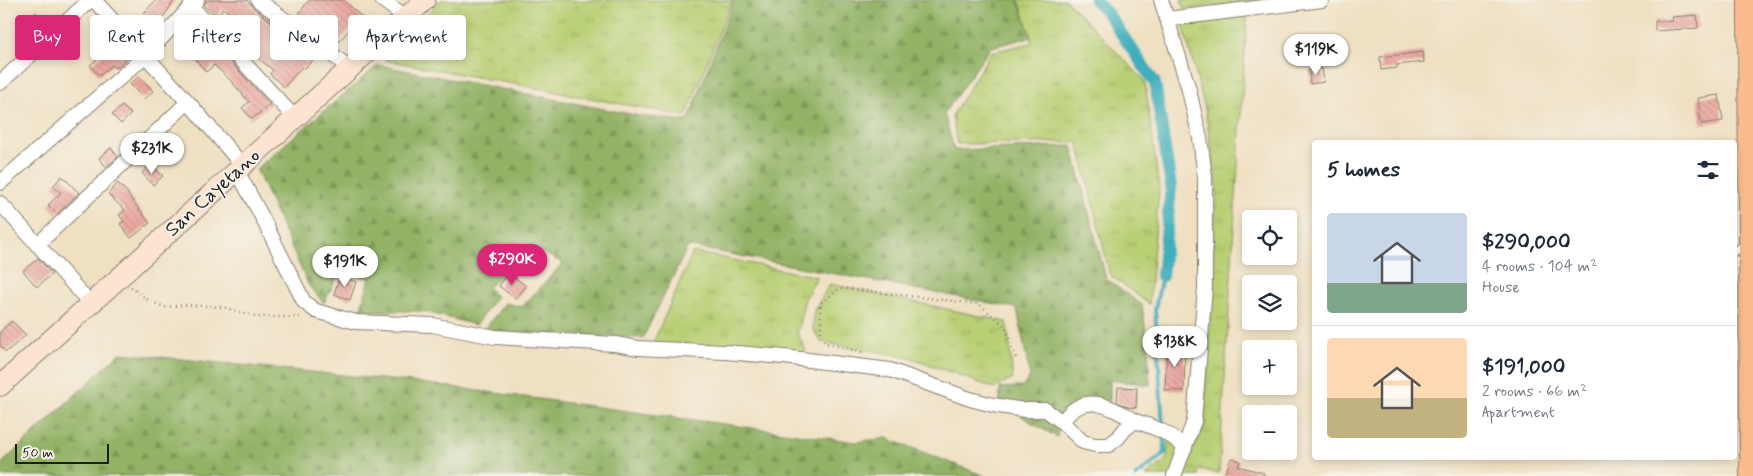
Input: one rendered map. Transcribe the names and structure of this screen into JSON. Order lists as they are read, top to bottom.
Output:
{
  "streets": {
    "main road": ["San Cayetano"]
  },
  "scale_bar": "50 m",
  "page": {
    "chip": [
      "Buy",
      "Rent",
      "Filters",
      "New",
      "Apartment"
    ],
    "price": [
      "$119K",
      "$231K",
      "$290K",
      "$191K",
      "$138K"
    ],
    "heading": "5 homes",
    "list": [
      {
        "name": "$290,000",
        "note": "4 rooms · 104 m² · House"
      },
      {
        "name": "$191,000",
        "note": "2 rooms · 66 m² · Apartment"
      }
    ],
    "map_buttons": ["+", "−"],
    "scale": "50 m"
  }
}
